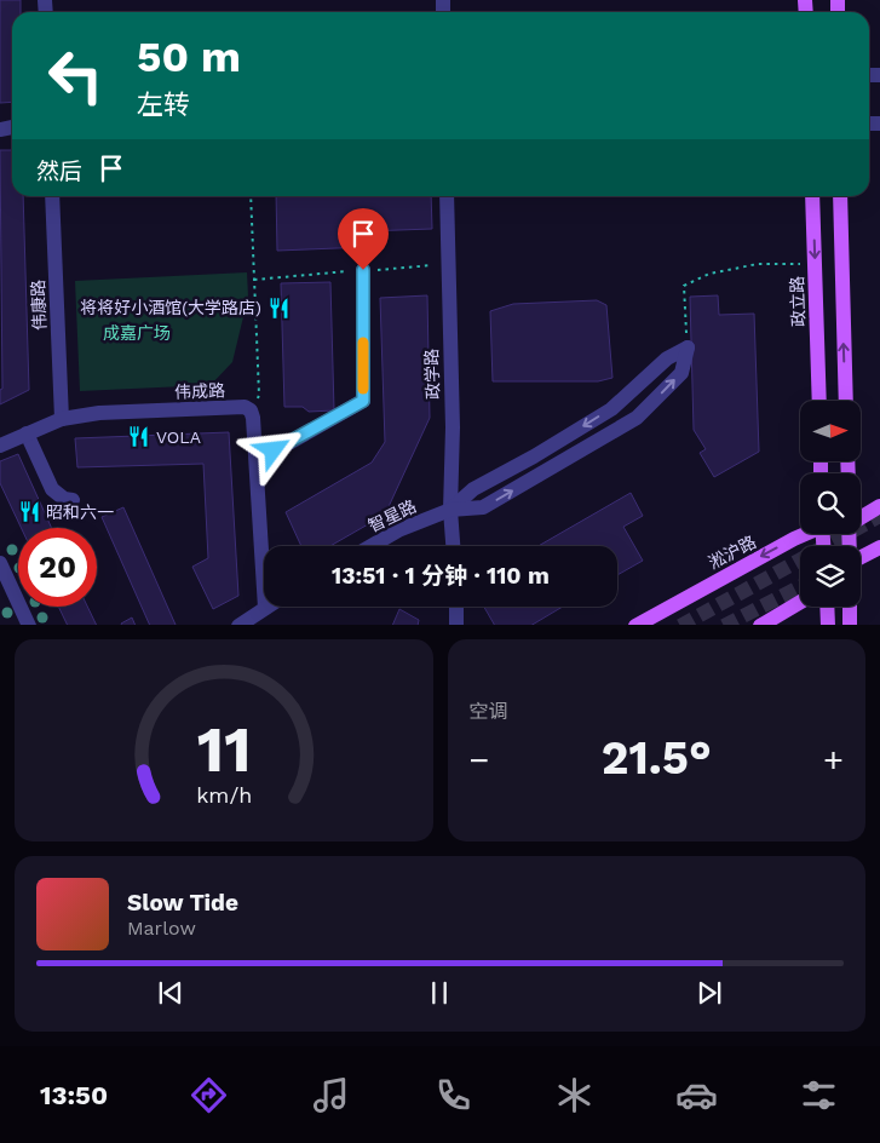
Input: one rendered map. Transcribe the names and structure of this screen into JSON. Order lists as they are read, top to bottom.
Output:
{
  "streets": {
    "main road": ["政立路", "淞沪路"],
    "street": [
      "伟康路",
      "政学路",
      "伟成路",
      "智星路"
    ]
  },
  "crossings": [
    ["伟康路", "伟成路"],
    ["政学路", "智星路"]
  ],
  "one_way": ["淞沪路"],
  "parks": ["成嘉广场"],
  "places": {
    "restaurant": ["将将好小酒馆(大学路店)", "VOLA", "昭和六一"]
  },
  "north": "right",
  "page": {
    "turn": ["50 m", "左转"],
    "then": "然后",
    "limit": "20",
    "trip": "13:51 · 1 分钟 · 110 m",
    "tile": "空调",
    "heat": ["−", "21.5°", "+"],
    "song": ["Slow Tide", "Marlow"],
    "tabs": "13:50",
    "gauge": ["11", "km/h"]
  }
}
